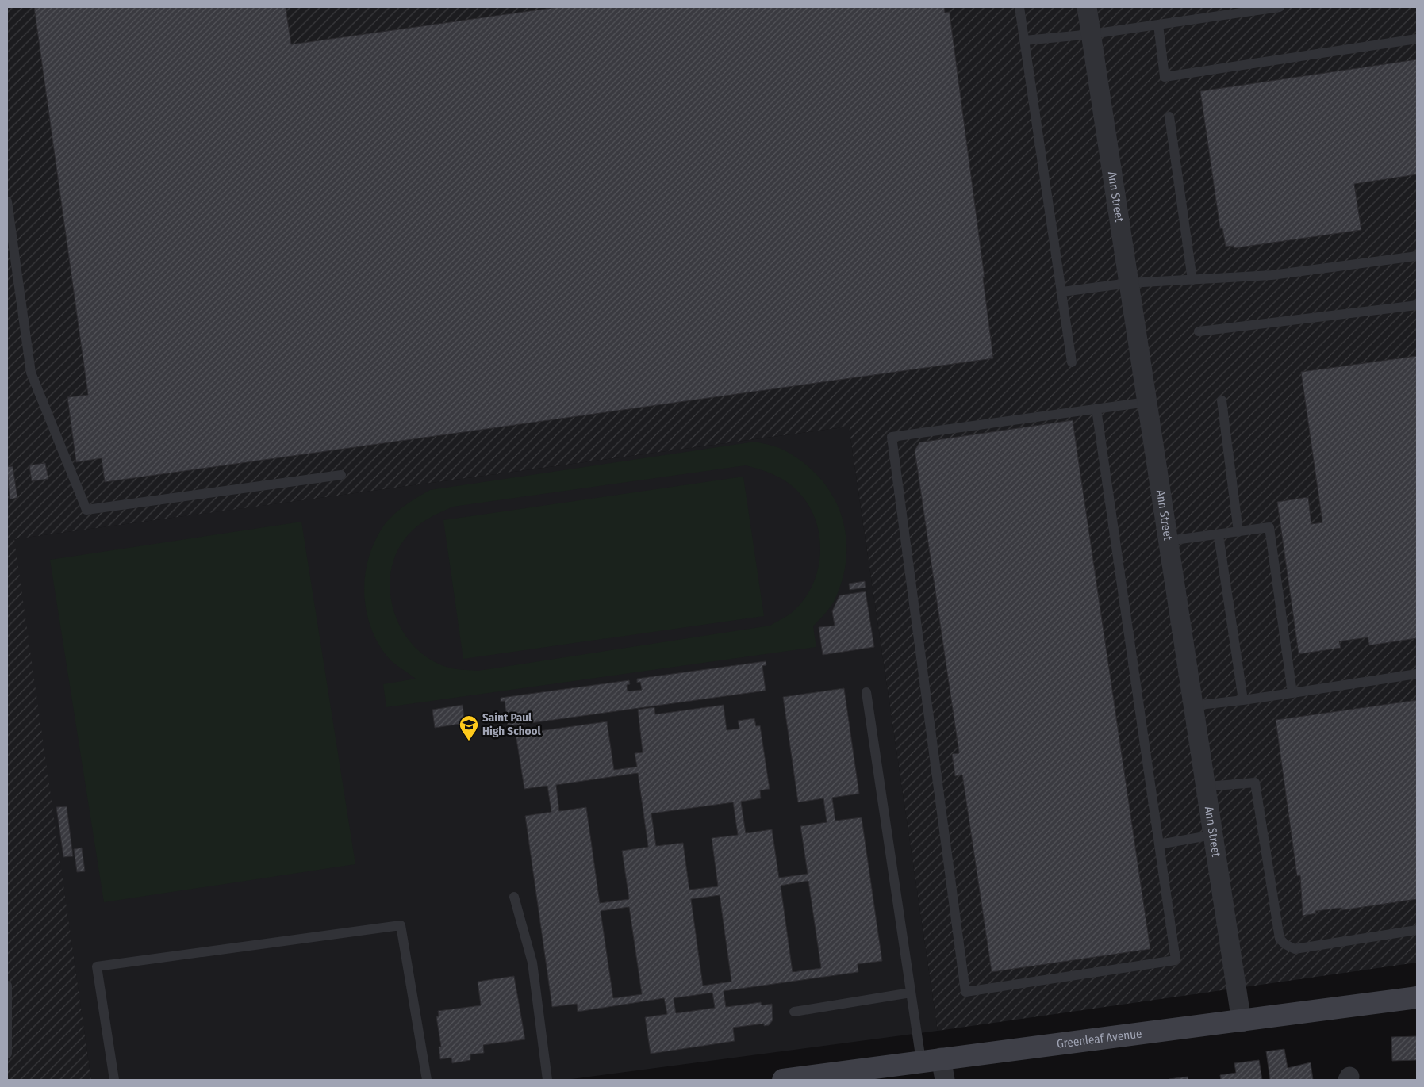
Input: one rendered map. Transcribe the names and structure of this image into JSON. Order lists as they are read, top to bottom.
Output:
{
  "streets": {
    "main road": ["Greenleaf Avenue"],
    "street": ["Ann Street"]
  },
  "crossings": [
    ["Ann Street", "Greenleaf Avenue"]
  ],
  "places": {
    "school or university": ["Saint Paul High School"]
  }
}
